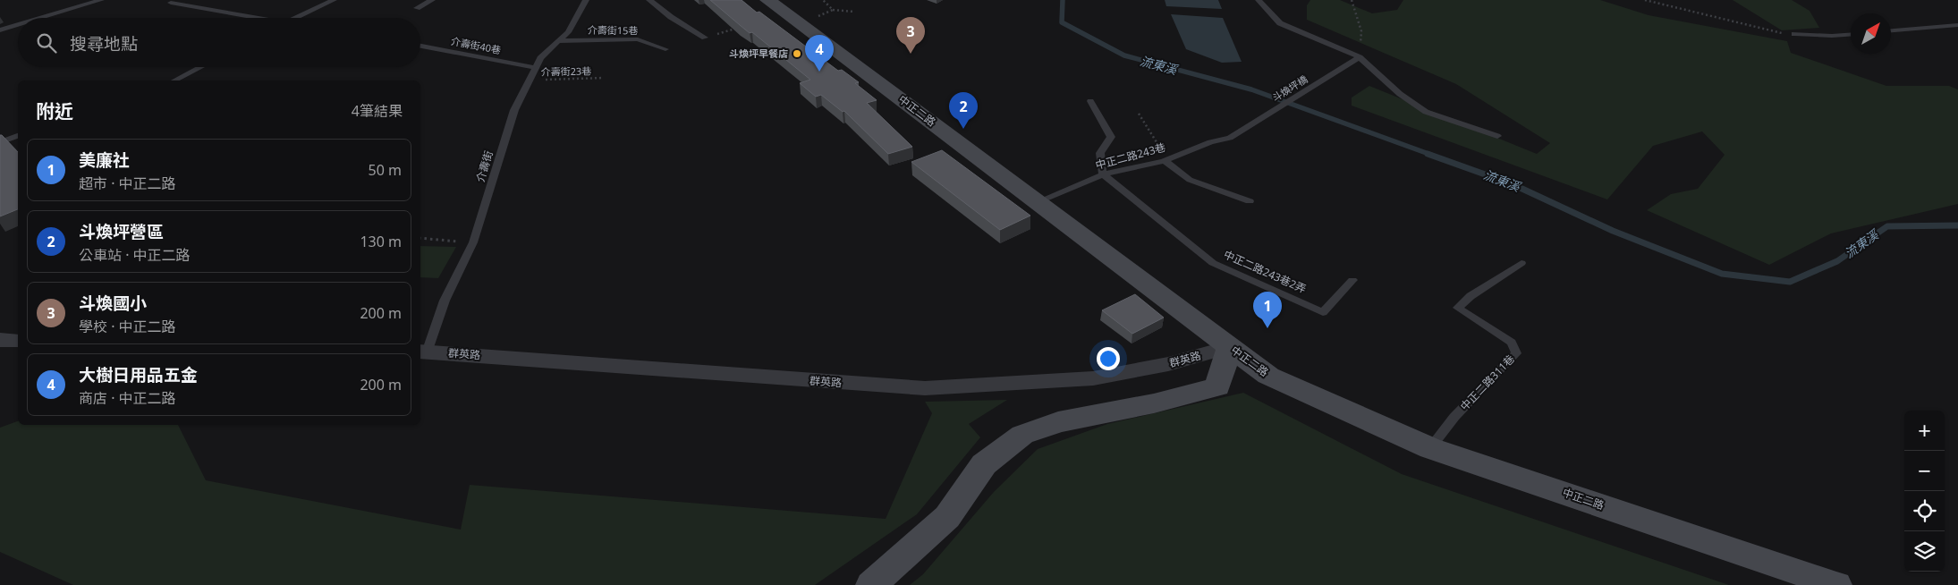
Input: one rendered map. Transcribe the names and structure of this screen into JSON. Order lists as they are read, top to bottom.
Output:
{
  "streets": {
    "main road": ["中正二路"],
    "street": ["群英路"],
    "lane": [
      "介壽街15巷",
      "介壽街40巷",
      "斗煥坪橋",
      "中正二路243巷",
      "介壽街",
      "中正二路243巷2弄",
      "中正二路311巷"
    ],
    "path": ["介壽街23巷"]
  },
  "crossings": [
    ["介壽街15巷", "介壽街"],
    ["介壽街40巷", "介壽街"],
    ["介壽街23巷", "介壽街"],
    ["斗煥坪橋", "中正二路243巷"],
    ["中正二路", "中正二路243巷"],
    ["中正二路", "群英路"],
    ["中正二路", "中正二路311巷"],
    ["中正二路243巷", "中正二路243巷2弄"],
    ["介壽街", "群英路"]
  ],
  "water": ["流東溪"],
  "places": ["斗煥坪早餐店"],
  "north": "top right",
  "page": {
    "pins": [
      "3",
      "4",
      "2",
      "1"
    ],
    "search": "搜尋地點",
    "heading": ["附近", "4筆結果"],
    "list": [
      {
        "mark": "1",
        "name": "美廉社",
        "note": "超市 · 中正二路",
        "value": "50 m"
      },
      {
        "mark": "2",
        "name": "斗煥坪營區",
        "note": "公車站 · 中正二路",
        "value": "130 m"
      },
      {
        "mark": "3",
        "name": "斗煥國小",
        "note": "學校 · 中正二路",
        "value": "200 m"
      },
      {
        "mark": "4",
        "name": "大樹日用品五金",
        "note": "商店 · 中正二路",
        "value": "200 m"
      }
    ],
    "map_buttons": ["+", "−"]
  }
}
